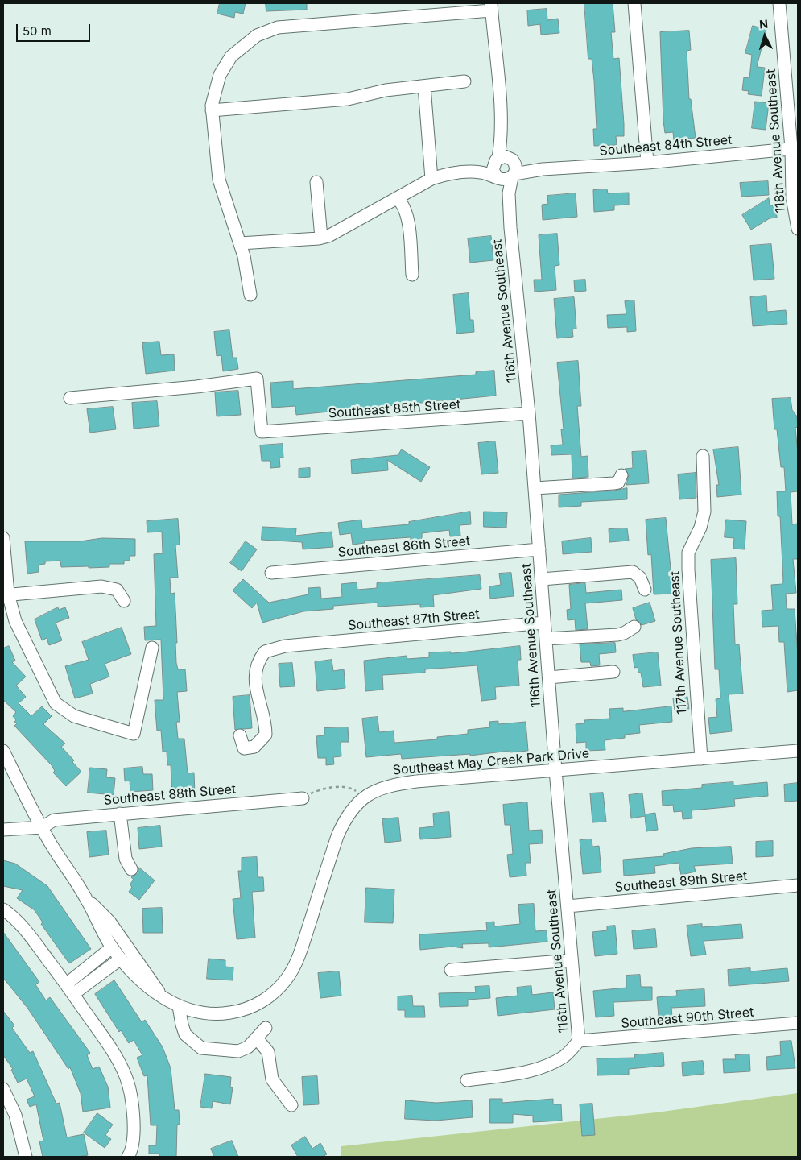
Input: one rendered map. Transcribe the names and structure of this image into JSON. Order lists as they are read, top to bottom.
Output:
{
  "streets": {
    "street": [
      "118th Avenue Southeast",
      "Southeast 84th Street",
      "116th Avenue Southeast",
      "Southeast 85th Street",
      "Southeast 86th Street",
      "Southeast 87th Street",
      "117th Avenue Southeast",
      "Southeast May Creek Park Drive",
      "Southeast 88th Street",
      "Southeast 89th Street",
      "Southeast 90th Street"
    ]
  },
  "crossings": [
    ["118th Avenue Southeast", "Southeast 84th Street"],
    ["Southeast 84th Street", "116th Avenue Southeast"],
    ["116th Avenue Southeast", "Southeast 85th Street"],
    ["116th Avenue Southeast", "Southeast 86th Street"],
    ["116th Avenue Southeast", "Southeast 87th Street"],
    ["116th Avenue Southeast", "Southeast May Creek Park Drive"],
    ["116th Avenue Southeast", "Southeast 89th Street"],
    ["116th Avenue Southeast", "Southeast 90th Street"],
    ["117th Avenue Southeast", "Southeast May Creek Park Drive"]
  ],
  "scale_bar": "50 m",
  "north": "top"
}
